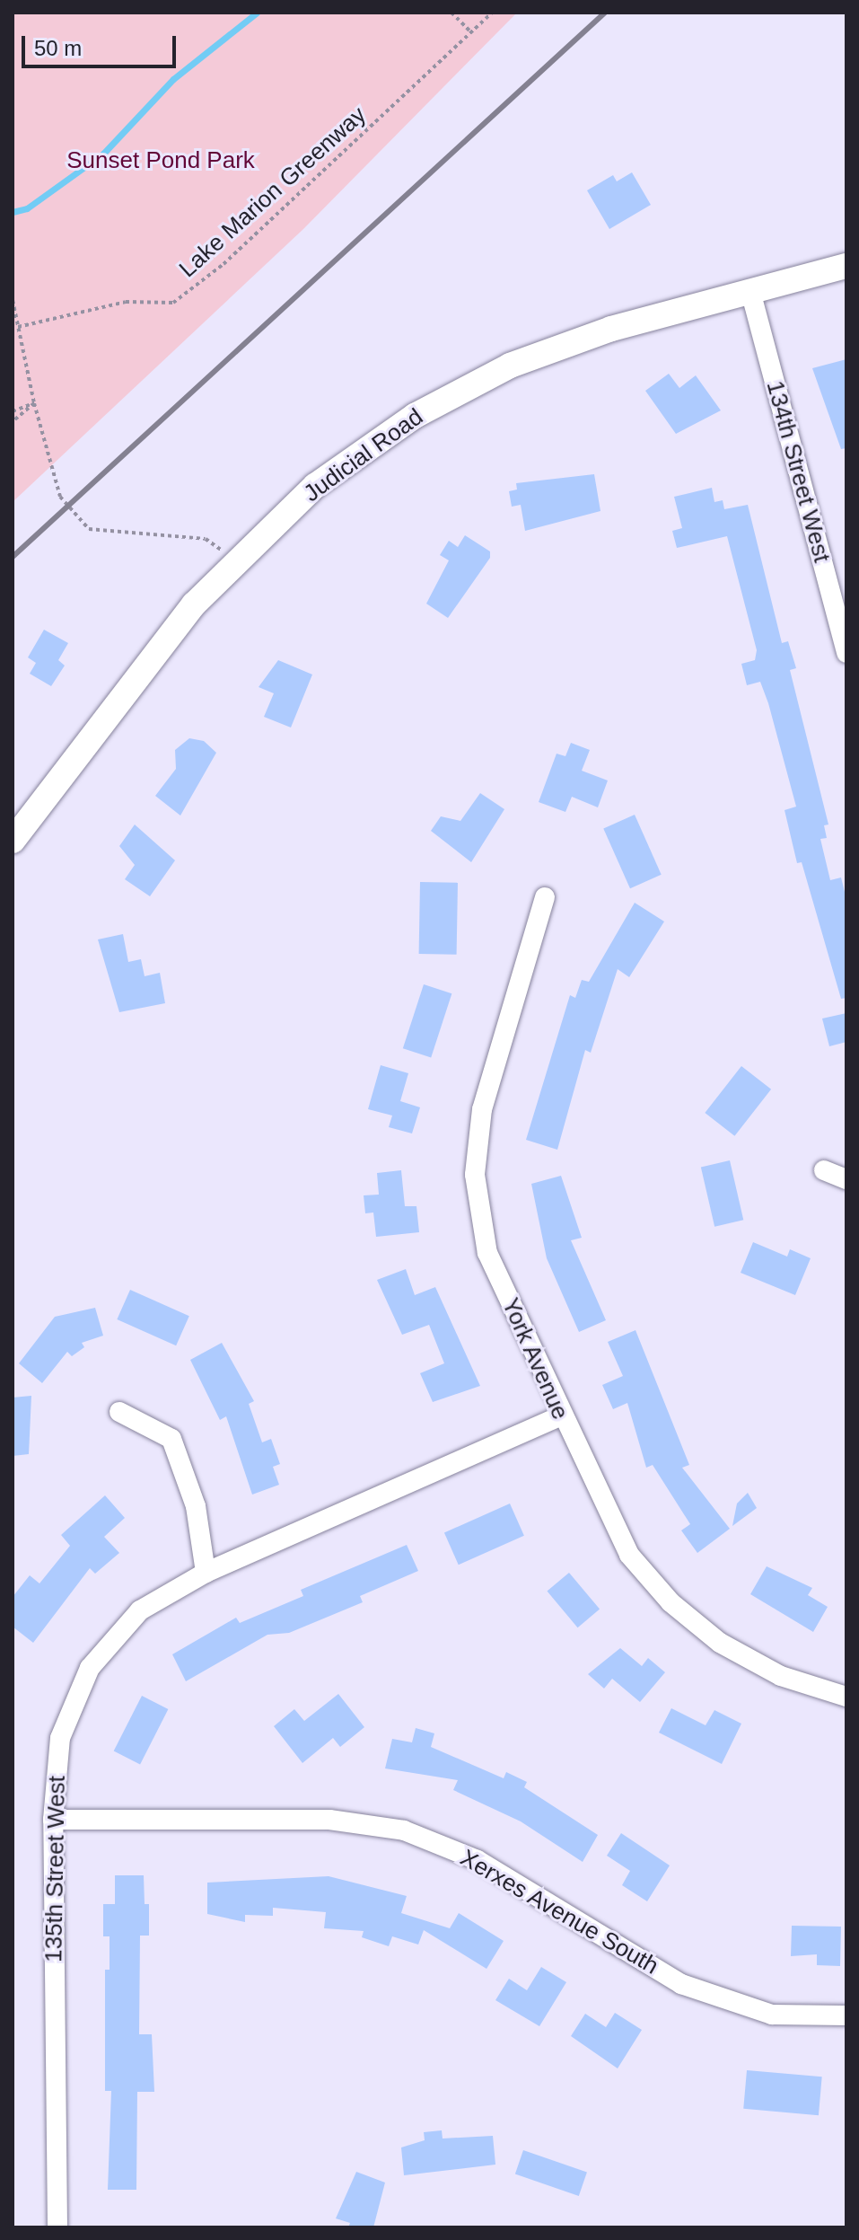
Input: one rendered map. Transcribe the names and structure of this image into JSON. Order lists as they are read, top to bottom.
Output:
{
  "streets": {
    "street": [
      "Judicial Road",
      "134th Street West",
      "York Avenue",
      "135th Street West",
      "Xerxes Avenue South"
    ],
    "path": ["Lake Marion Greenway"]
  },
  "crossings": [
    ["Judicial Road", "134th Street West"],
    ["York Avenue", "135th Street West"],
    ["135th Street West", "Xerxes Avenue South"]
  ],
  "parks": ["Sunset Pond Park"],
  "scale_bar": "50 m"
}
